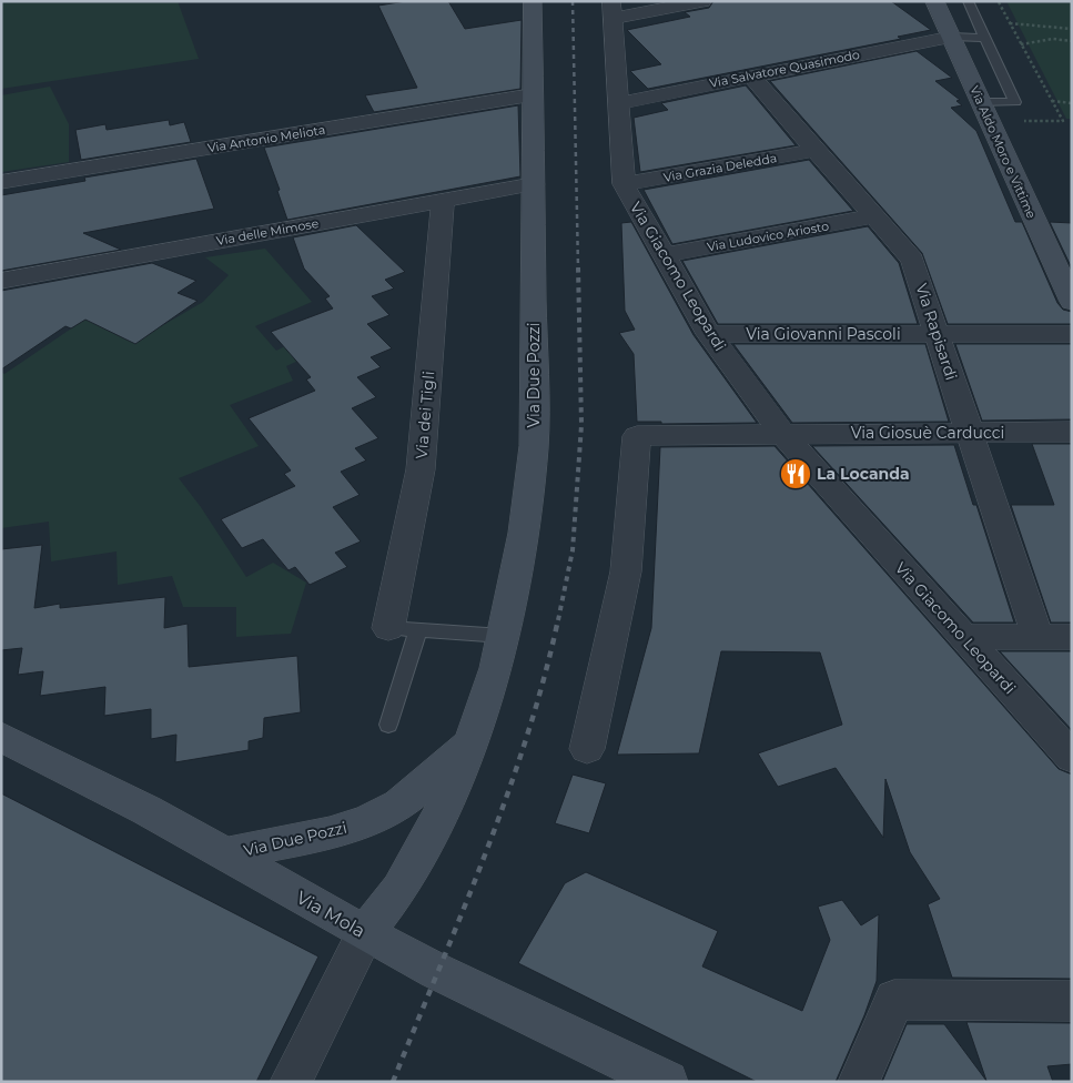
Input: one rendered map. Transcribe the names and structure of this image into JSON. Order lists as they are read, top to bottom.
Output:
{
  "streets": {
    "street": [
      "Via Salvatore Quasimodo",
      "Via Antonio Meliota",
      "Via Aldo Moro e Vittime",
      "Via Grazia Deledda",
      "Via delle Mimose",
      "Via Ludovico Ariosto",
      "Via Giacomo Leopardi",
      "Via Rapisardi",
      "Via Giovanni Pascoli",
      "Via Due Pozzi",
      "Via dei Tigli",
      "Via Giosuè Carducci",
      "Via Mola"
    ]
  },
  "crossings": [
    ["Via Salvatore Quasimodo", "Via Aldo Moro e Vittime"],
    ["Via Salvatore Quasimodo", "Via Giacomo Leopardi"],
    ["Via Salvatore Quasimodo", "Via Rapisardi"],
    ["Via Antonio Meliota", "Via Due Pozzi"],
    ["Via Grazia Deledda", "Via Giacomo Leopardi"],
    ["Via Grazia Deledda", "Via Rapisardi"],
    ["Via delle Mimose", "Via Due Pozzi"],
    ["Via delle Mimose", "Via dei Tigli"],
    ["Via Ludovico Ariosto", "Via Giacomo Leopardi"],
    ["Via Ludovico Ariosto", "Via Rapisardi"],
    ["Via Giacomo Leopardi", "Via Giovanni Pascoli"],
    ["Via Giacomo Leopardi", "Via Giosuè Carducci"],
    ["Via Rapisardi", "Via Giovanni Pascoli"],
    ["Via Rapisardi", "Via Giosuè Carducci"],
    ["Via Due Pozzi", "Via Mola"]
  ],
  "places": {
    "restaurant": ["La Locanda"]
  }
}
